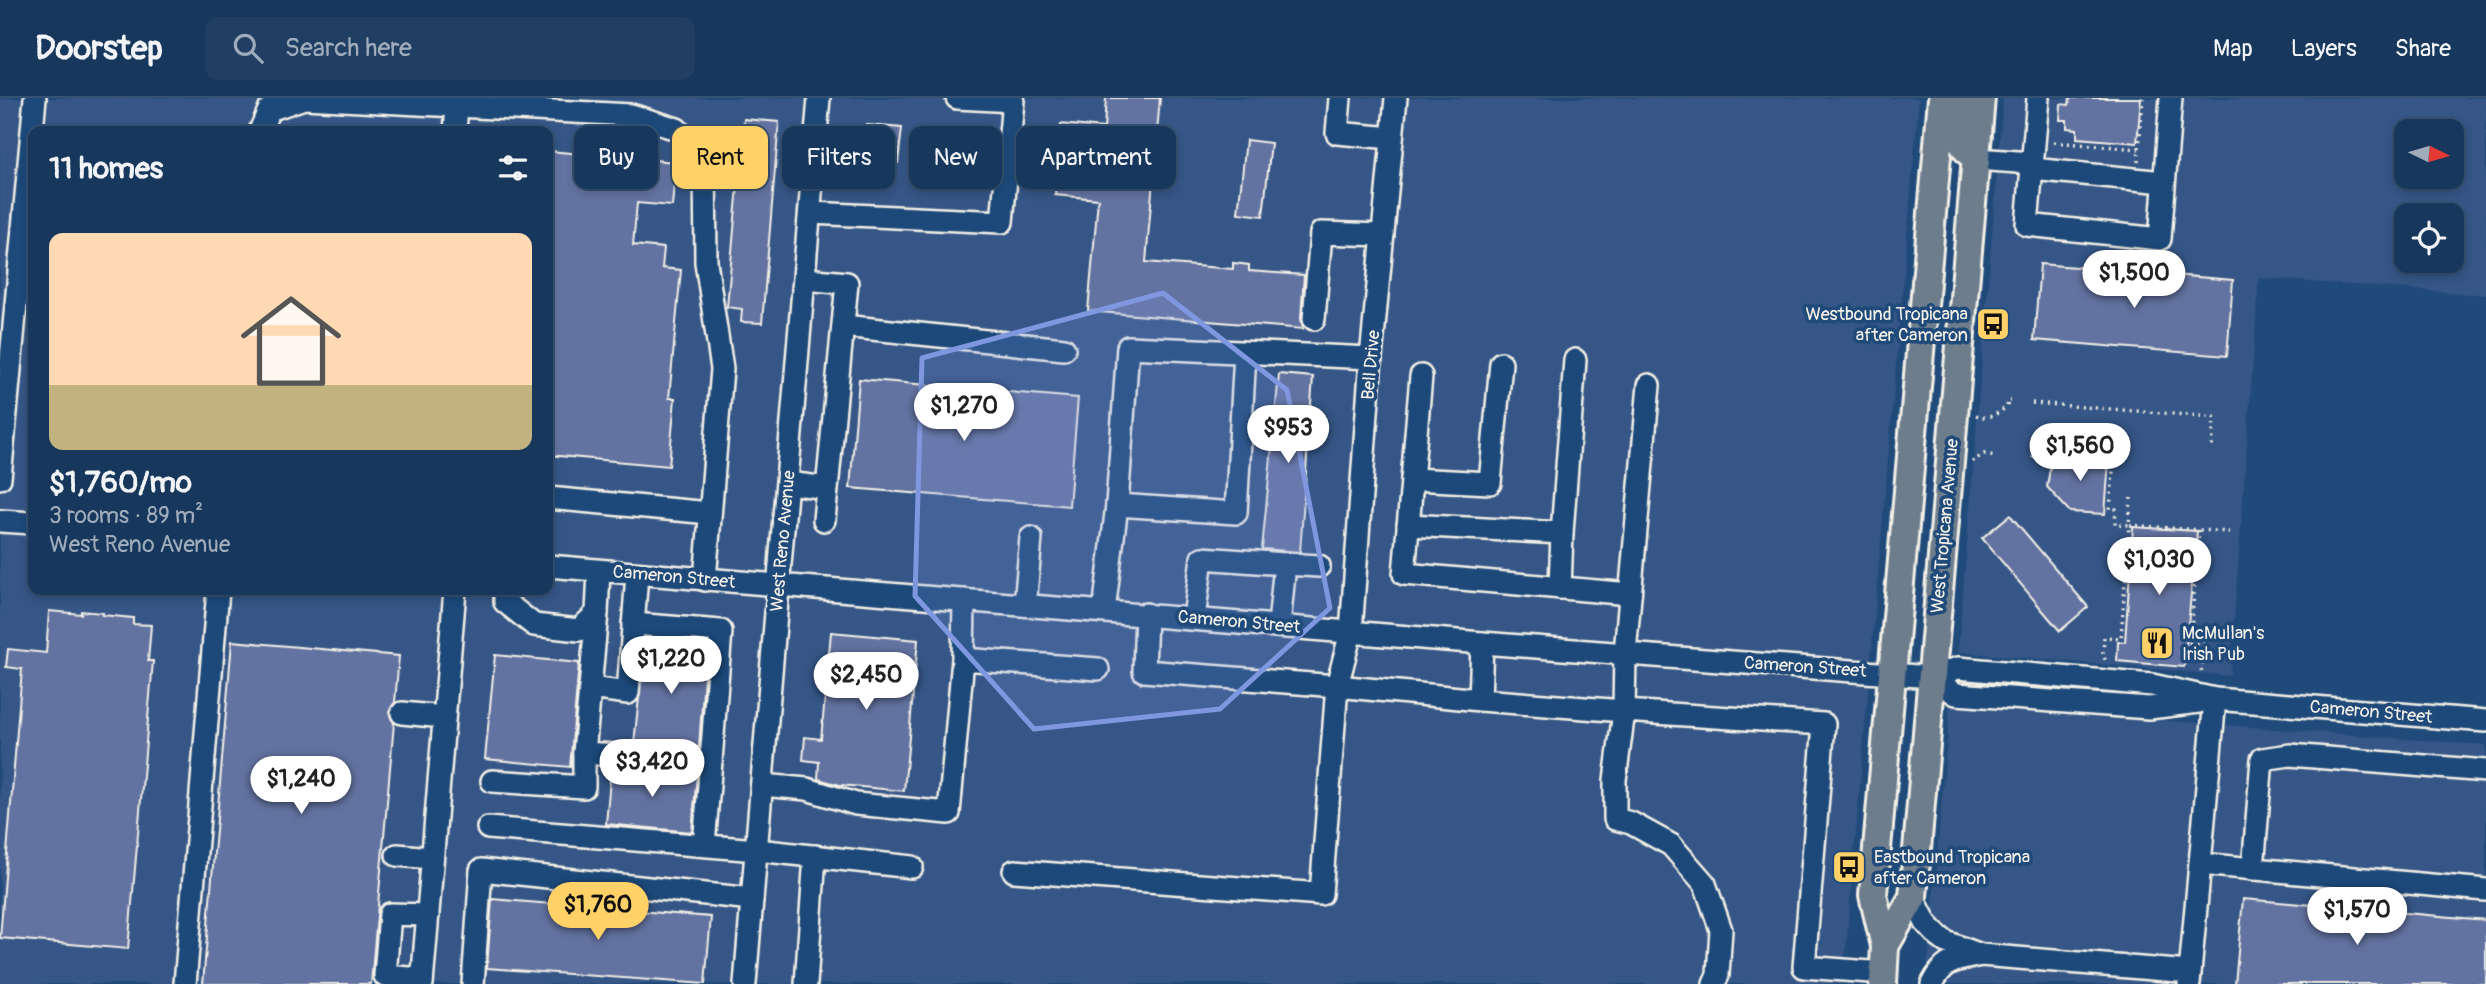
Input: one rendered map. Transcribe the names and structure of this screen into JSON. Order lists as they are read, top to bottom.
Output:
{
  "streets": {
    "main road": ["West Tropicana Avenue"],
    "street": ["Bell Drive", "West Reno Avenue", "Cameron Street"]
  },
  "crossings": [
    ["Bell Drive", "Cameron Street"],
    ["West Tropicana Avenue", "Cameron Street"],
    ["West Reno Avenue", "Cameron Street"]
  ],
  "places": {
    "bus stop": ["Westbound Tropicana after Cameron", "Eastbound Tropicana after Cameron"],
    "restaurant": ["McMullan's Irish Pub"]
  },
  "north": "right",
  "page": {
    "header": "Doorstep",
    "search": "Search here",
    "nav": ["Map", "Layers", "Share"],
    "chip": [
      "Buy",
      "Rent",
      "Filters",
      "New",
      "Apartment"
    ],
    "heading": "11 homes",
    "list": [
      {
        "name": "$1,760/mo",
        "note": "3 rooms · 89 m² · West Reno Avenue"
      }
    ],
    "price": [
      "$1,500",
      "$1,270",
      "$953",
      "$1,560",
      "$1,030",
      "$1,220",
      "$2,450",
      "$3,420",
      "$1,240",
      "$1,760",
      "$1,570"
    ]
  }
}
